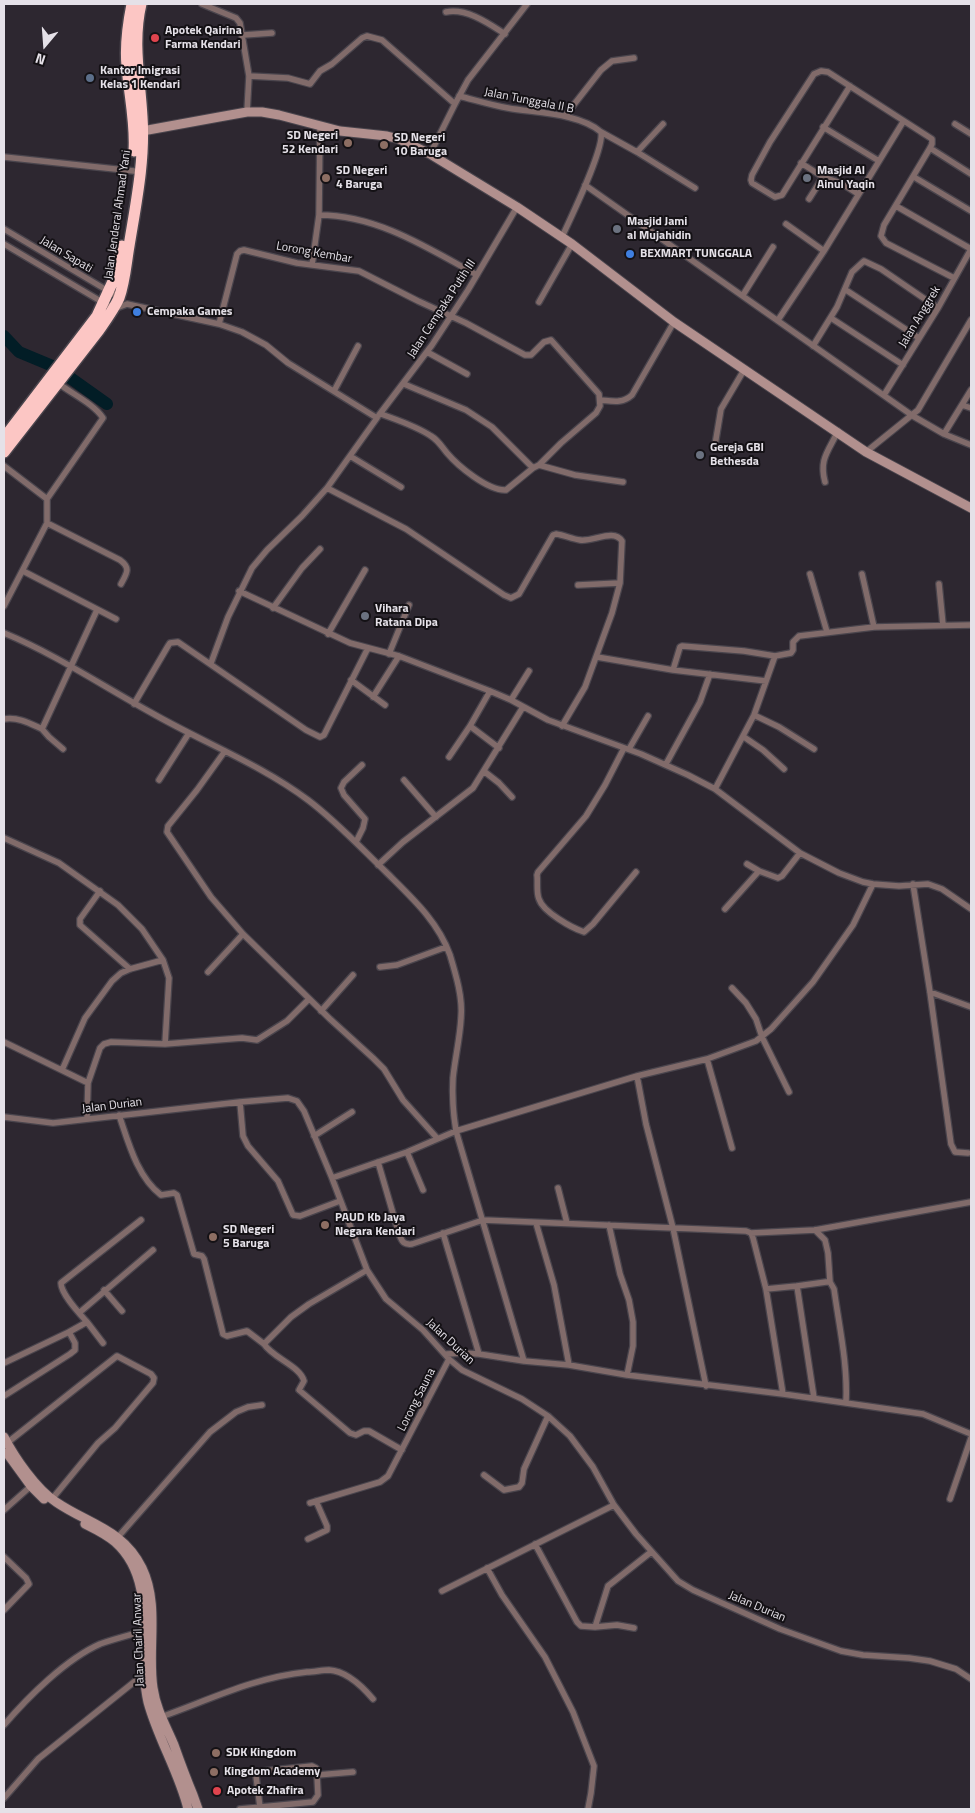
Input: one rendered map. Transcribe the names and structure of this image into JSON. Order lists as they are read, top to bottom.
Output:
{
  "streets": {
    "highway": ["Jalan Jenderal Ahmad Yani"],
    "street": [
      "Jalan Tunggala II B",
      "Lorong Kembar",
      "Jalan Sapati",
      "Jalan Cempaka Putih III",
      "Jalan Anggrek",
      "Jalan Durian",
      "Lorong Sauna",
      "Jalan Chairil Anwar"
    ]
  },
  "crossings": [
    ["Jalan Jenderal Ahmad Yani", "Jalan Sapati"],
    ["Lorong Kembar", "Jalan Sapati"],
    ["Lorong Kembar", "Jalan Cempaka Putih III"],
    ["Jalan Sapati", "Jalan Cempaka Putih III"],
    ["Jalan Durian", "Lorong Sauna"]
  ],
  "places": [
    "Apotek Qairina Farma Kendari",
    "Kantor Imigrasi Kelas 1 Kendari",
    "SD Negeri 52 Kendari",
    "SD Negeri 10 Baruga",
    "SD Negeri 4 Baruga",
    "Masjid Al Ainul Yaqin",
    "Masjid Jami al Mujahidin",
    "BEXMART TUNGGALA",
    "Cempaka Games",
    "Gereja GBI Bethesda",
    "Vihara Ratana Dipa",
    "PAUD Kb Jaya Negara Kendari",
    "SD Negeri 5 Baruga",
    "SDK Kingdom",
    "Kingdom Academy",
    "Apotek Zhafira"
  ],
  "north": "bottom"
}
